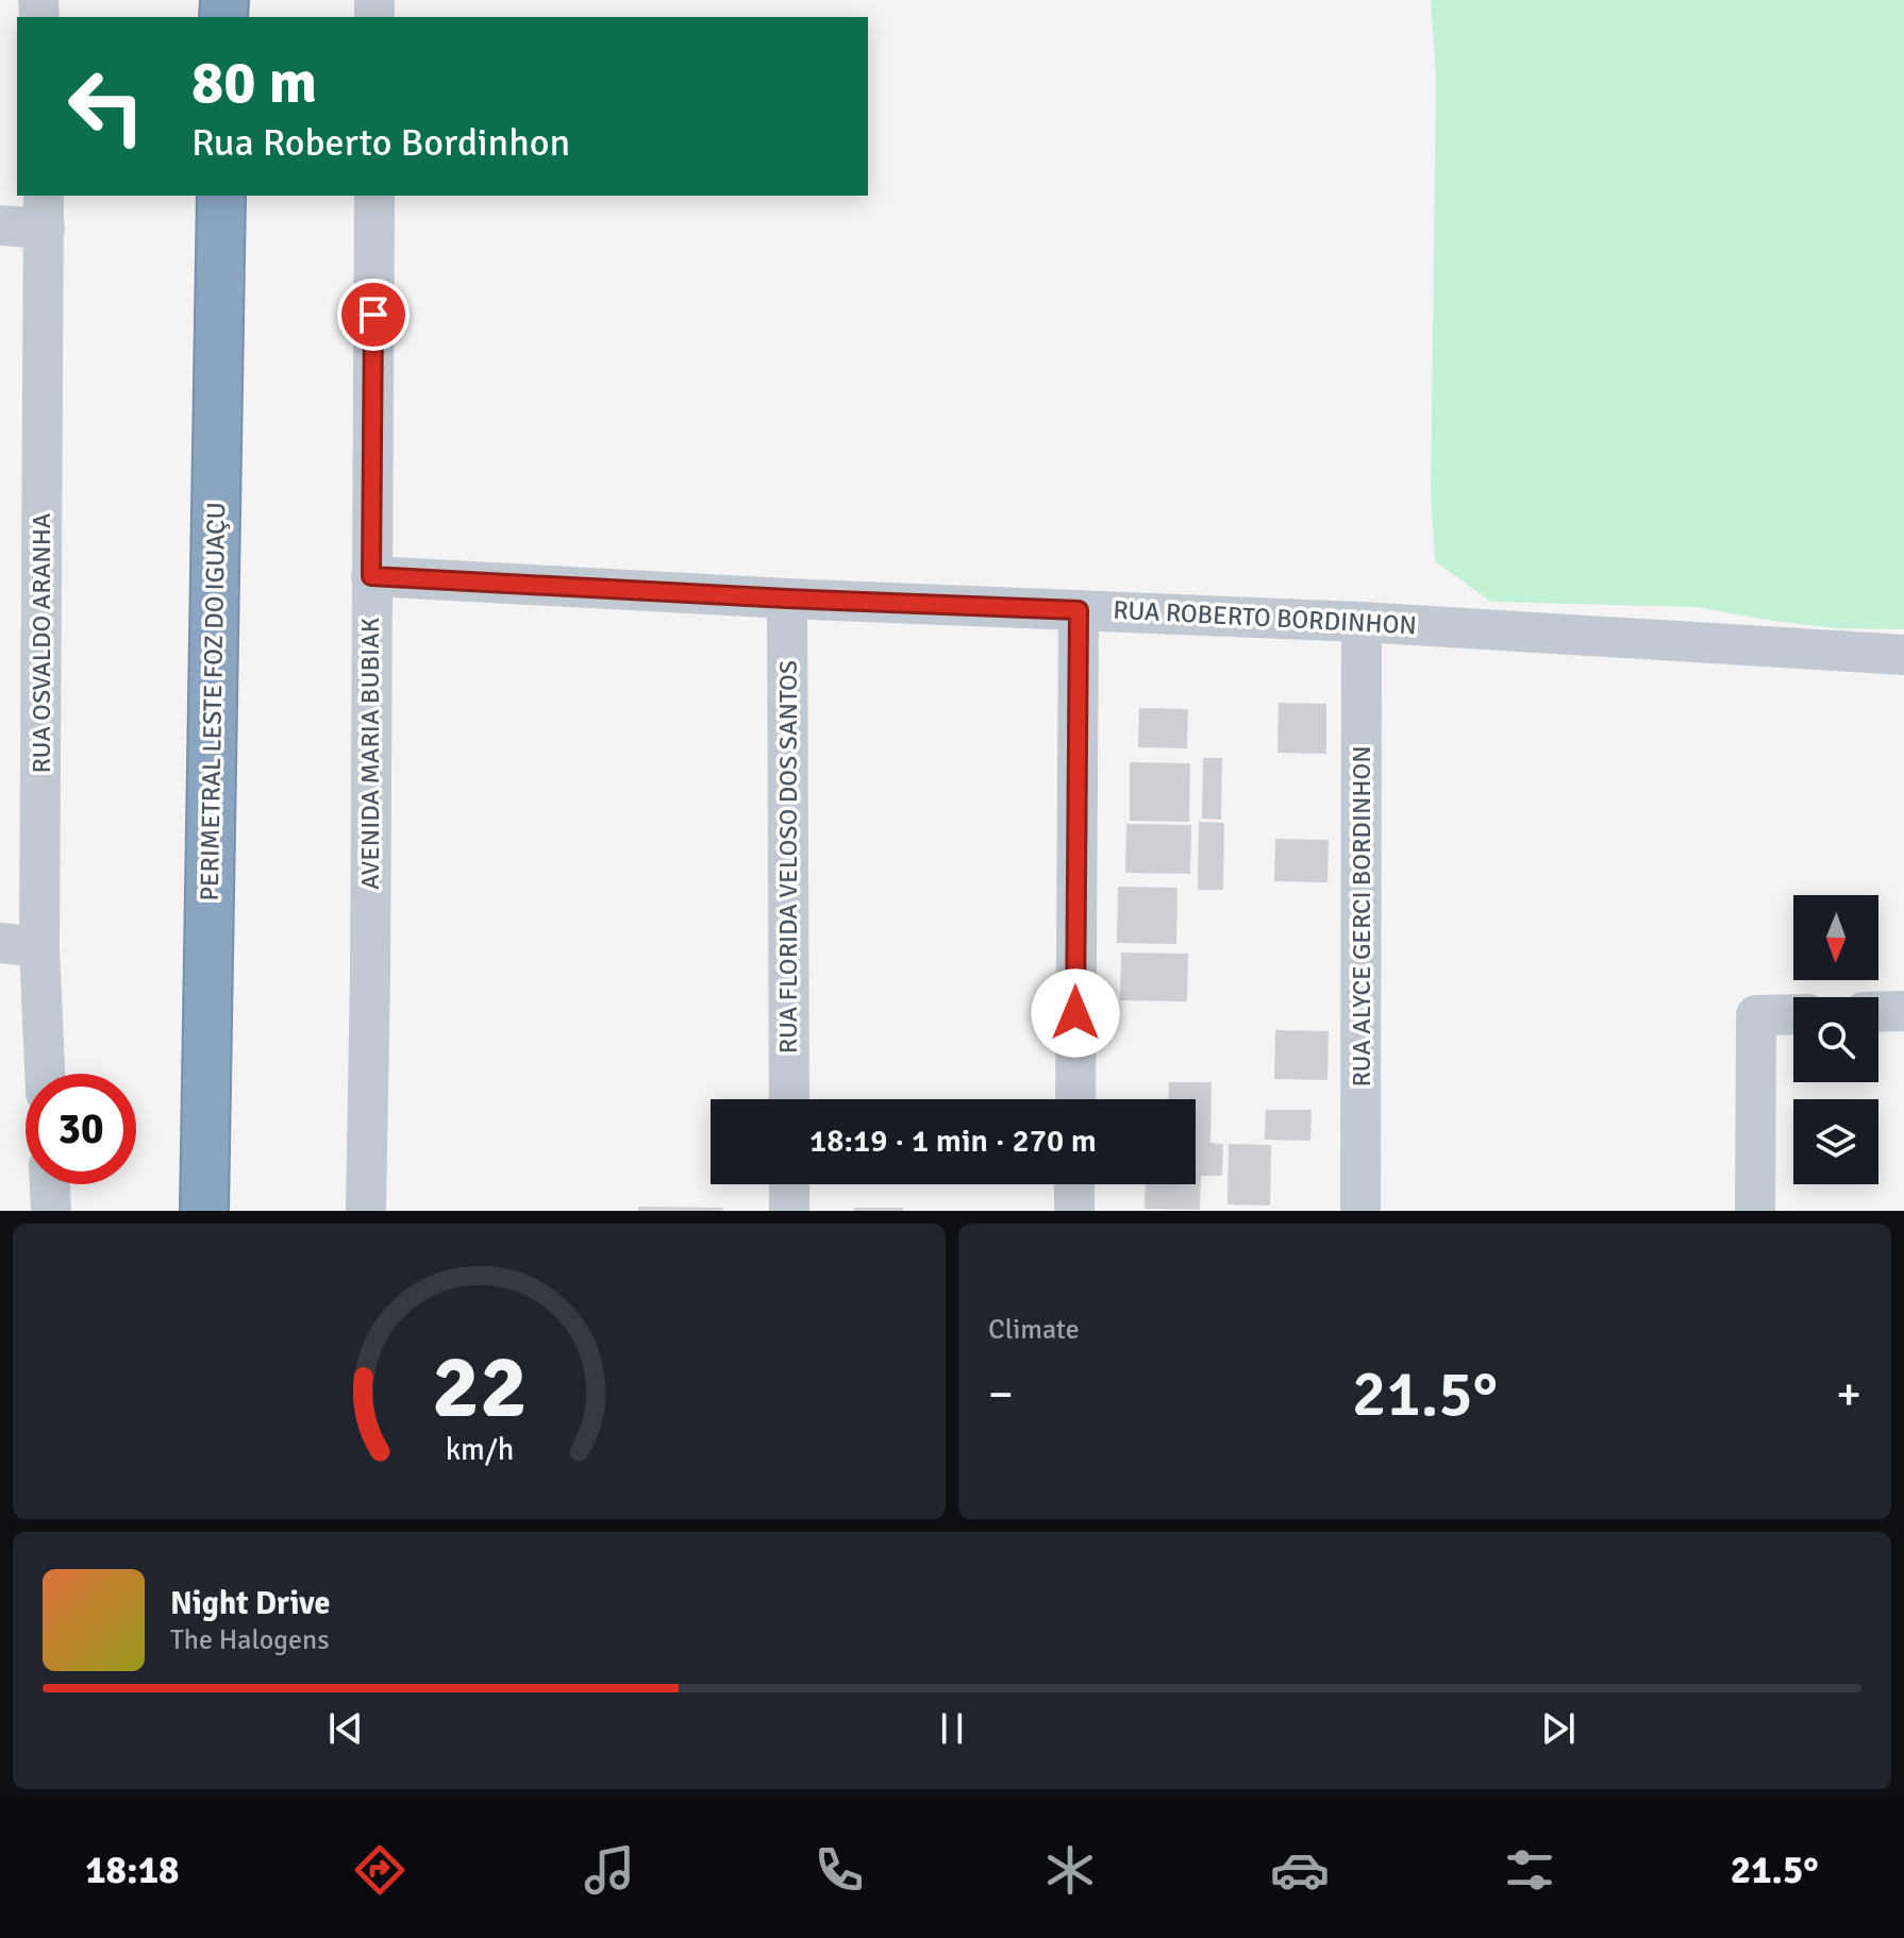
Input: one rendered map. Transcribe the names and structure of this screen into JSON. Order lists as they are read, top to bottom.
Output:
{
  "streets": {
    "highway": ["PERIMETRAL LESTE FOZ DO IGUAÇU"],
    "street": [
      "RUA ROBERTO BORDINHON",
      "RUA OSVALDO ARANHA",
      "AVENIDA MARIA BUBIAK",
      "RUA FLORIDA VELOSO DOS SANTOS",
      "RUA ALYCE GERCI BORDINHON"
    ]
  },
  "crossings": [
    ["RUA ROBERTO BORDINHON", "AVENIDA MARIA BUBIAK"],
    ["RUA ROBERTO BORDINHON", "RUA FLORIDA VELOSO DOS SANTOS"],
    ["RUA ROBERTO BORDINHON", "RUA ALYCE GERCI BORDINHON"]
  ],
  "north": "bottom",
  "page": {
    "turn": ["80 m", "Rua Roberto Bordinhon"],
    "limit": "30",
    "trip": "18:19 · 1 min · 270 m",
    "tile": "Climate",
    "heat": ["−", "21.5°", "+"],
    "song": ["Night Drive", "The Halogens"],
    "tabs": ["18:18", "21.5°"],
    "gauge": ["22", "km/h"]
  }
}
